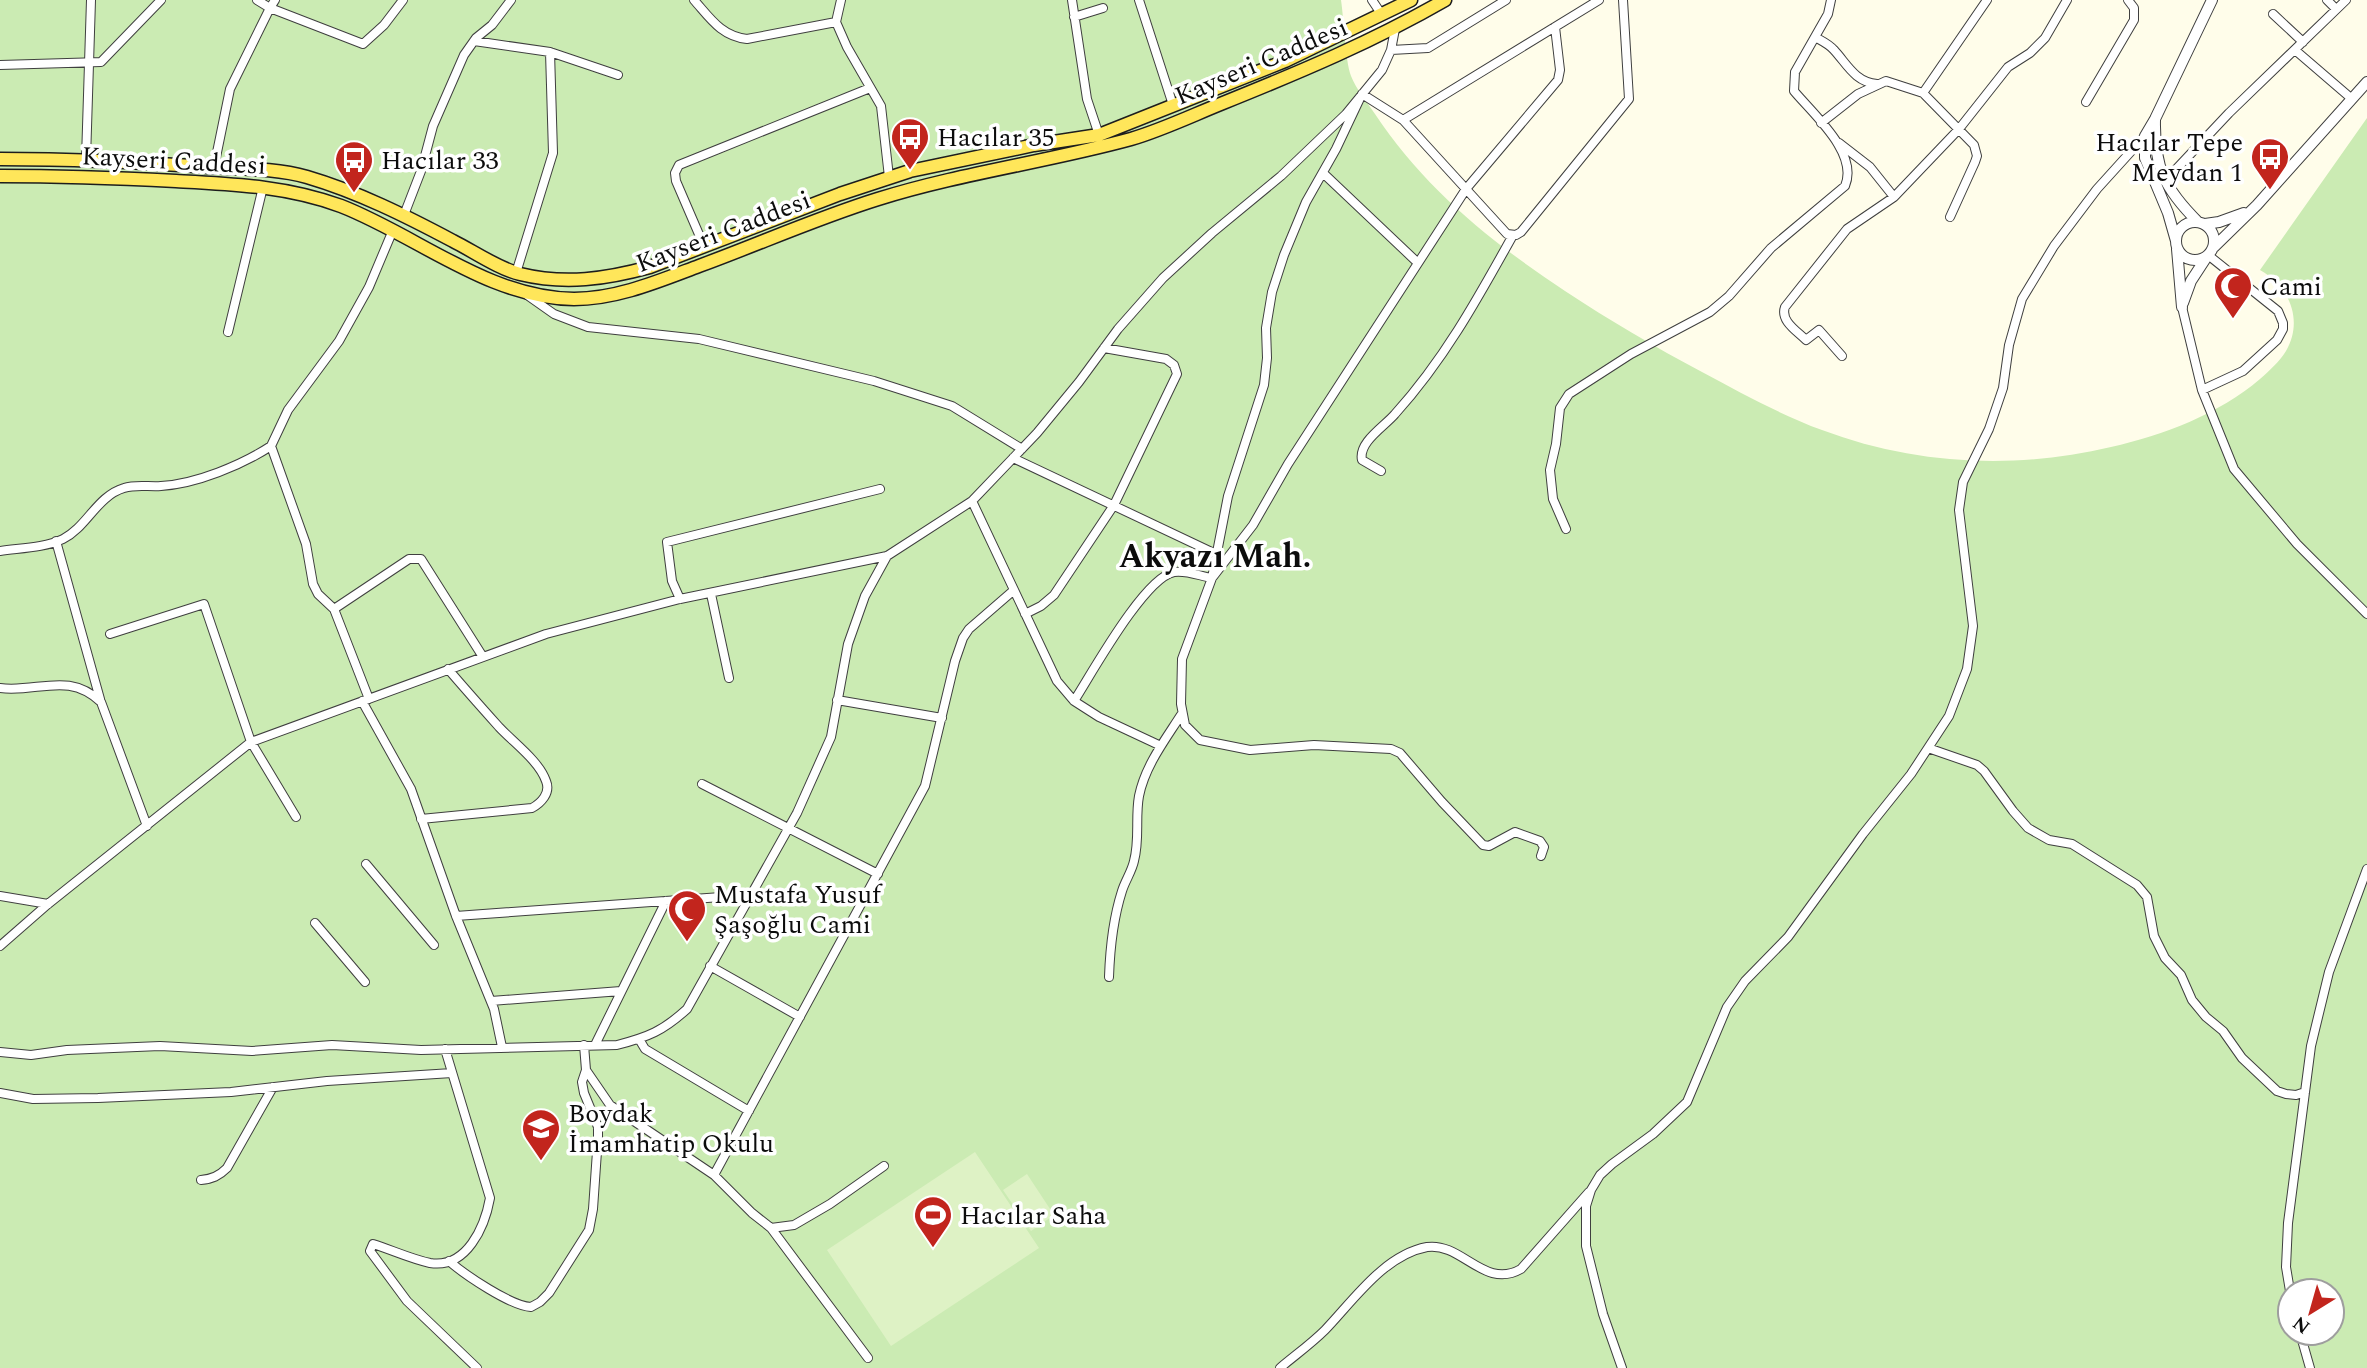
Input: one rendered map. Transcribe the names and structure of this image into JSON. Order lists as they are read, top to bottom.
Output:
{
  "streets": {
    "main road": ["Kayseri Caddesi"]
  },
  "districts": ["Akyazı Mah."],
  "places": {
    "bus stop": ["Hacılar 35", "Hacılar Tepe Meydan 1", "Hacılar 33"],
    "mosque": ["Cami", "Mustafa Yusuf Şaşoğlu Cami"],
    "school or university": ["Boydak İmamhatip Okulu"],
    "sports": ["Hacılar Saha"]
  },
  "north": "bottom left"
}
